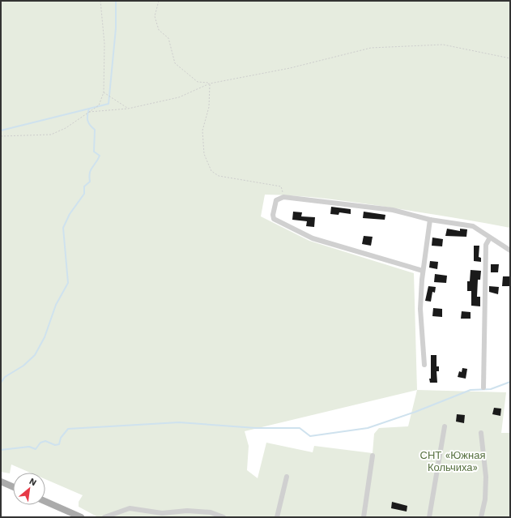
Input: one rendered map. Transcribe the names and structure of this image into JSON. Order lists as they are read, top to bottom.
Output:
{
  "parks": ["СНТ «Южная Кольчиха»"],
  "north": "top right"
}
